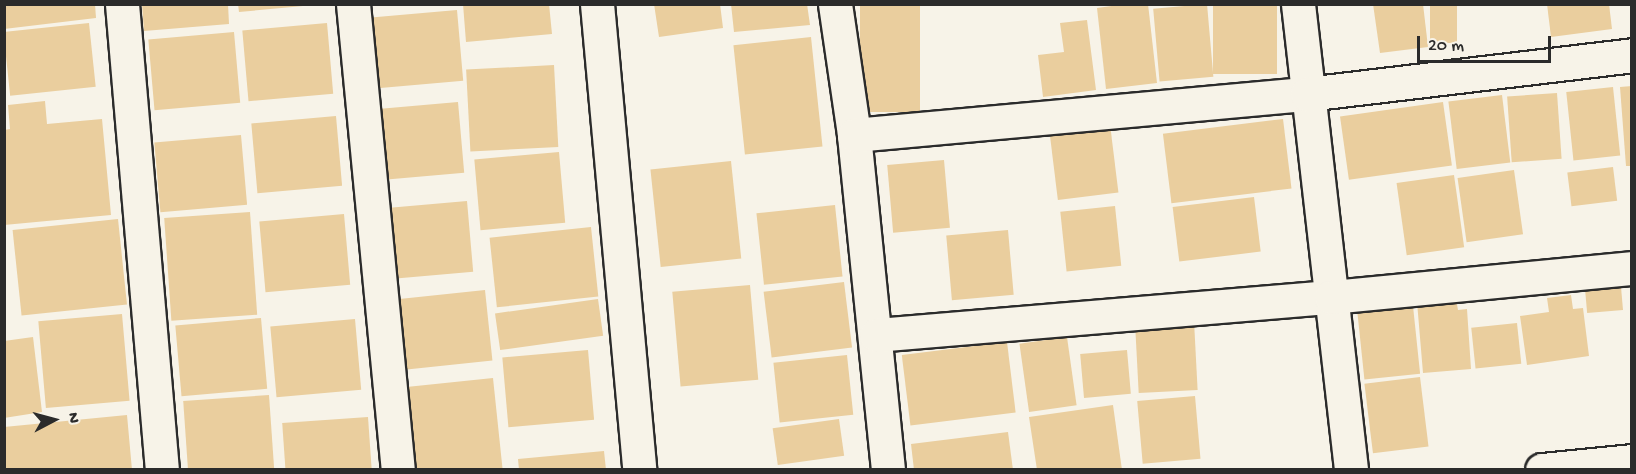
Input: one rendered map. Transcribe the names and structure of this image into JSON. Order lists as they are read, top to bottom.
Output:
{
  "scale_bar": "20 m",
  "north": "right"
}
